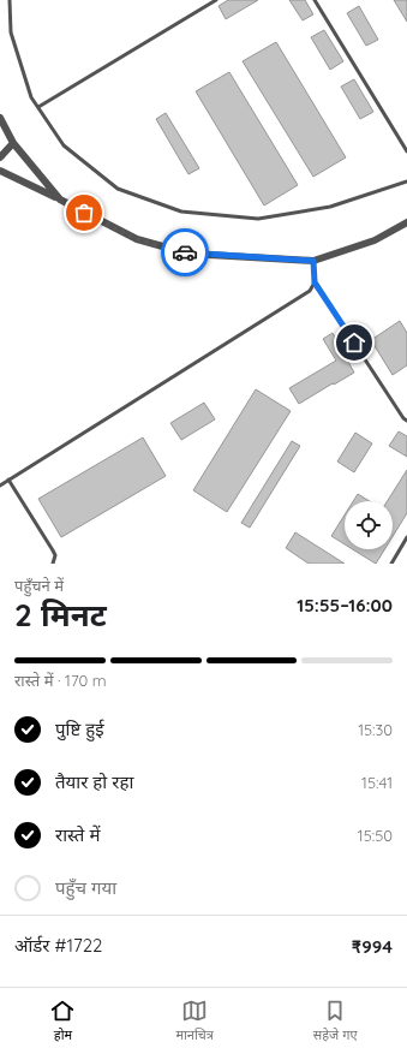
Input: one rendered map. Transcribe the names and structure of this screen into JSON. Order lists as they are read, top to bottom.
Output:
{
  "page": {
    "heading": ["2 मिनट", "पहुँचने में", "15:55–16:00"],
    "panel": ["ऑर्डर #1722", "₹994"],
    "bar": "रास्ते में · 170 m",
    "list": [
      ["पुष्टि हुई", "15:30"],
      ["तैयार हो रहा", "15:41"],
      ["रास्ते में", "15:50"],
      "पहुँच गया"
    ],
    "tabs": ["होम", "मानचित्र", "सहेजे गए"]
  }
}
